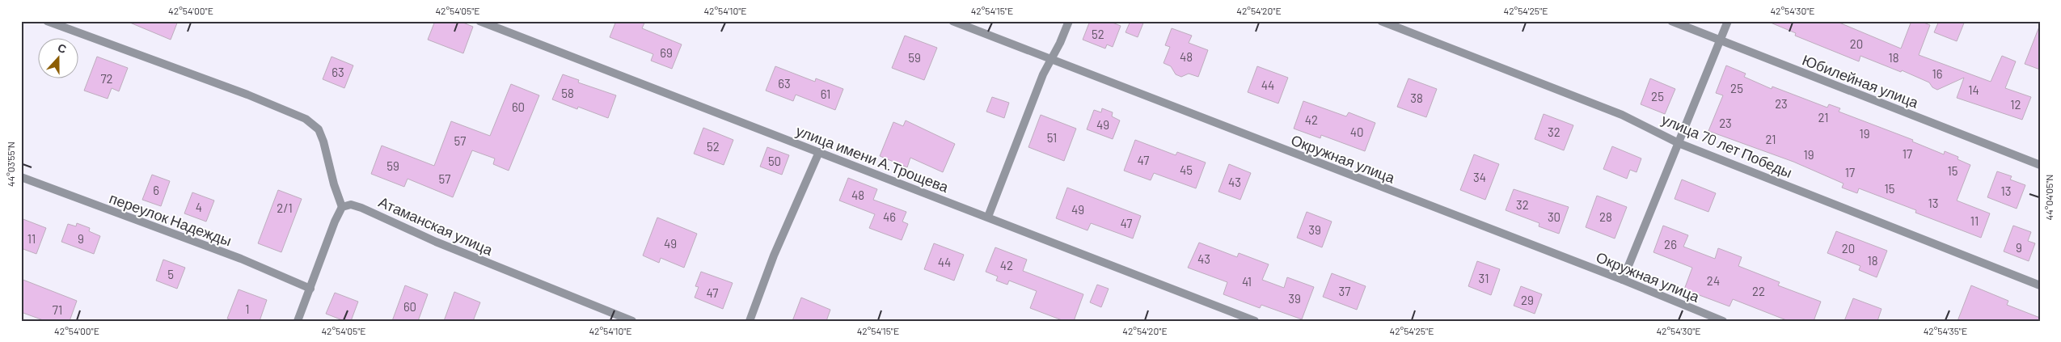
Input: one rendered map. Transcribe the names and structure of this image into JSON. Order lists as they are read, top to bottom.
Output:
{
  "streets": {
    "street": [
      "Юбилейная улица",
      "улица 70 лет Победы",
      "улица имени А.Трощева",
      "Окружная улица",
      "переулок Надежды",
      "Атаманская улица"
    ]
  },
  "house_numbers": [
    "52",
    "20",
    "69",
    "48",
    "59",
    "18",
    "63",
    "16",
    "72",
    "63",
    "44",
    "25",
    "14",
    "58",
    "61",
    "25",
    "38",
    "23",
    "12",
    "60",
    "21",
    "42",
    "23",
    "49",
    "40",
    "32",
    "19",
    "51",
    "21",
    "57",
    "52",
    "17",
    "19",
    "47",
    "50",
    "59",
    "45",
    "15",
    "17",
    "34",
    "57",
    "43",
    "15",
    "6",
    "13",
    "48",
    "13",
    "32",
    "4",
    "2/1",
    "49",
    "46",
    "30",
    "28",
    "11",
    "47",
    "39",
    "11",
    "9",
    "49",
    "26",
    "9",
    "20",
    "43",
    "18",
    "44",
    "42",
    "5",
    "31",
    "24",
    "41",
    "37",
    "22",
    "47",
    "39",
    "29",
    "60",
    "1",
    "71"
  ],
  "north": "top",
  "coordinates": [
    "42°54'00\"E",
    "42°54'05\"E",
    "42°54'10\"E",
    "42°54'15\"E",
    "42°54'20\"E",
    "42°54'25\"E",
    "42°54'30\"E",
    "44°03'55\"N",
    "44°04'05\"N",
    "42°54'35\"E"
  ]
}
